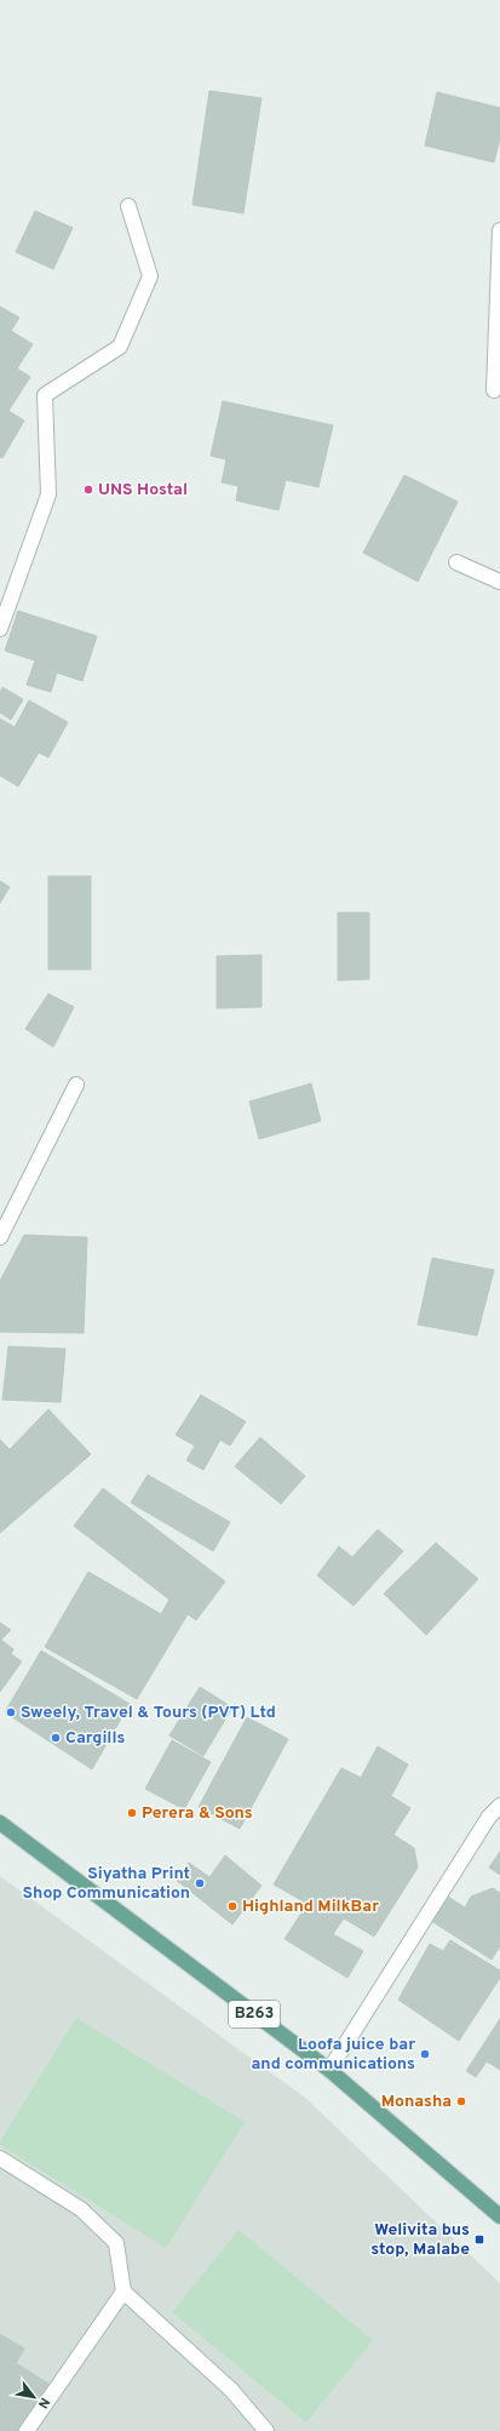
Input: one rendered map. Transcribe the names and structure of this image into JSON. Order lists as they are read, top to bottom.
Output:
{
  "streets": {
    "main road": ["B263"]
  },
  "places": {
    "other": [
      "UNS Hostal",
      "Sweely, Travel & Tours (PVT) Ltd",
      "Cargills",
      "Perera & Sons",
      "Siyatha Print Shop Communication",
      "Highland MilkBar",
      "Loofa juice bar and communications",
      "Monasha"
    ],
    "transit": ["Welivita bus stop, Malabe"]
  },
  "north": "bottom right"
}
